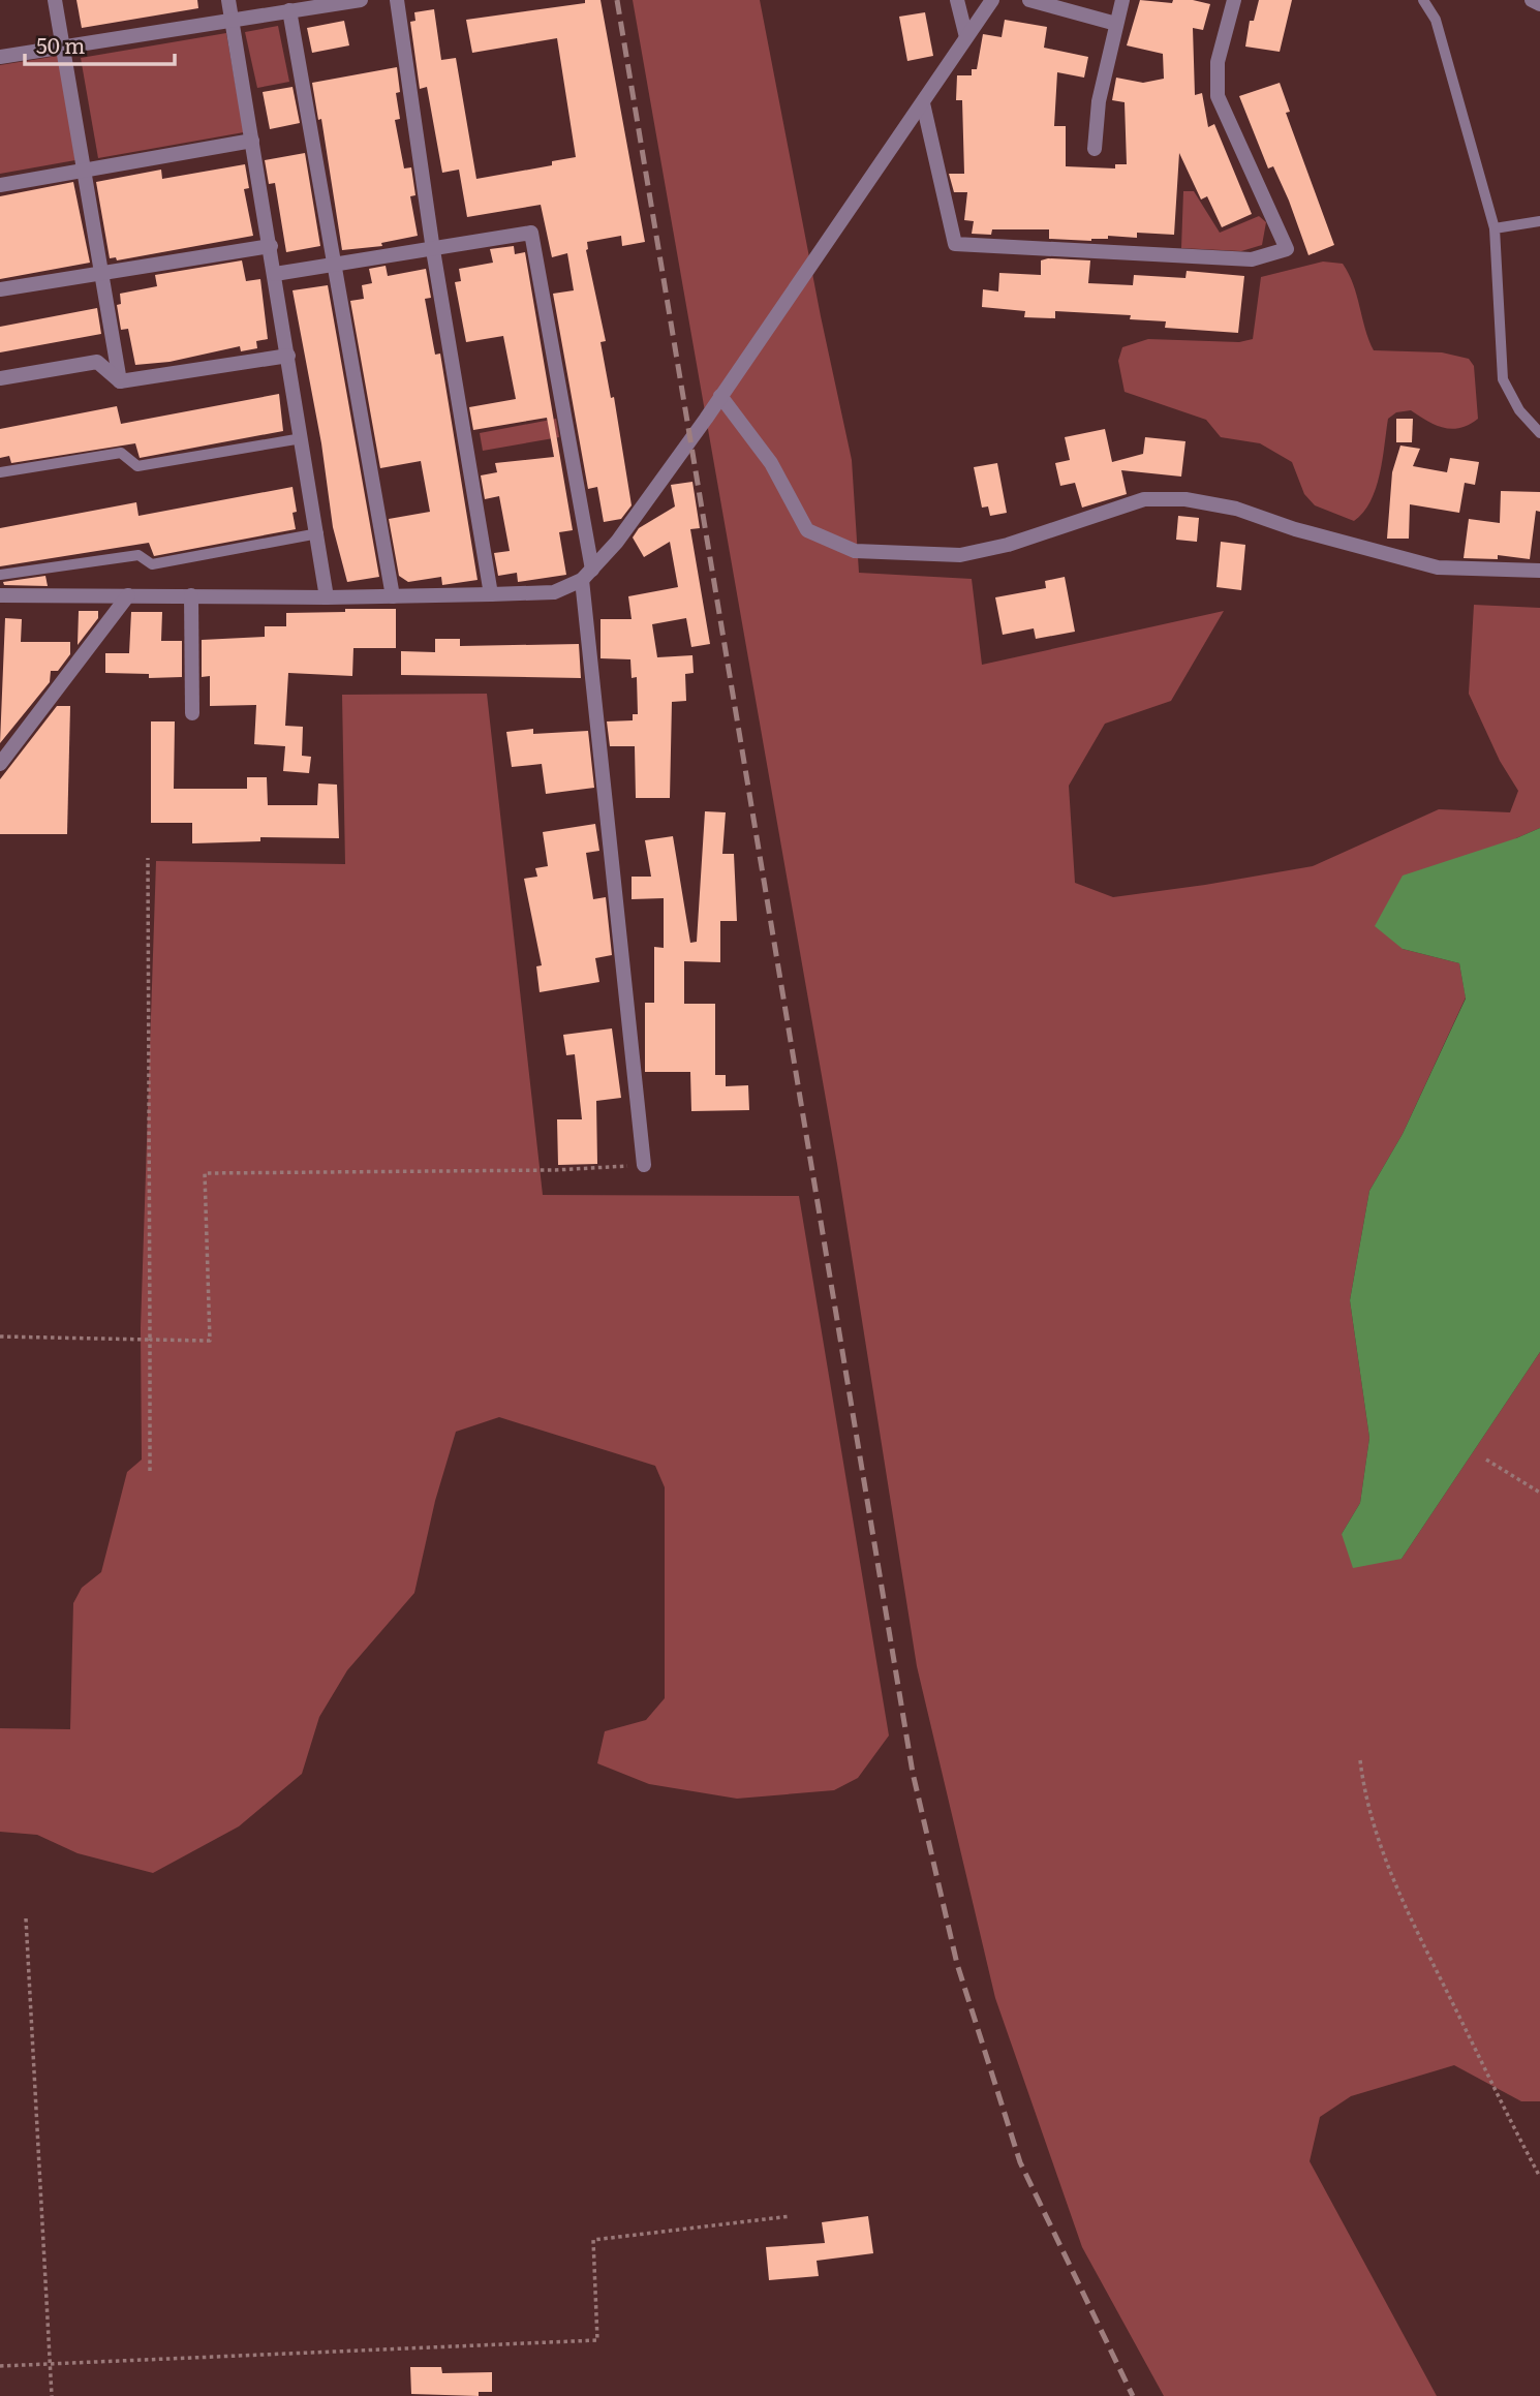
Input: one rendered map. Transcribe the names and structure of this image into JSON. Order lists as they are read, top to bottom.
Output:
{
  "scale_bar": "50 m"
}
